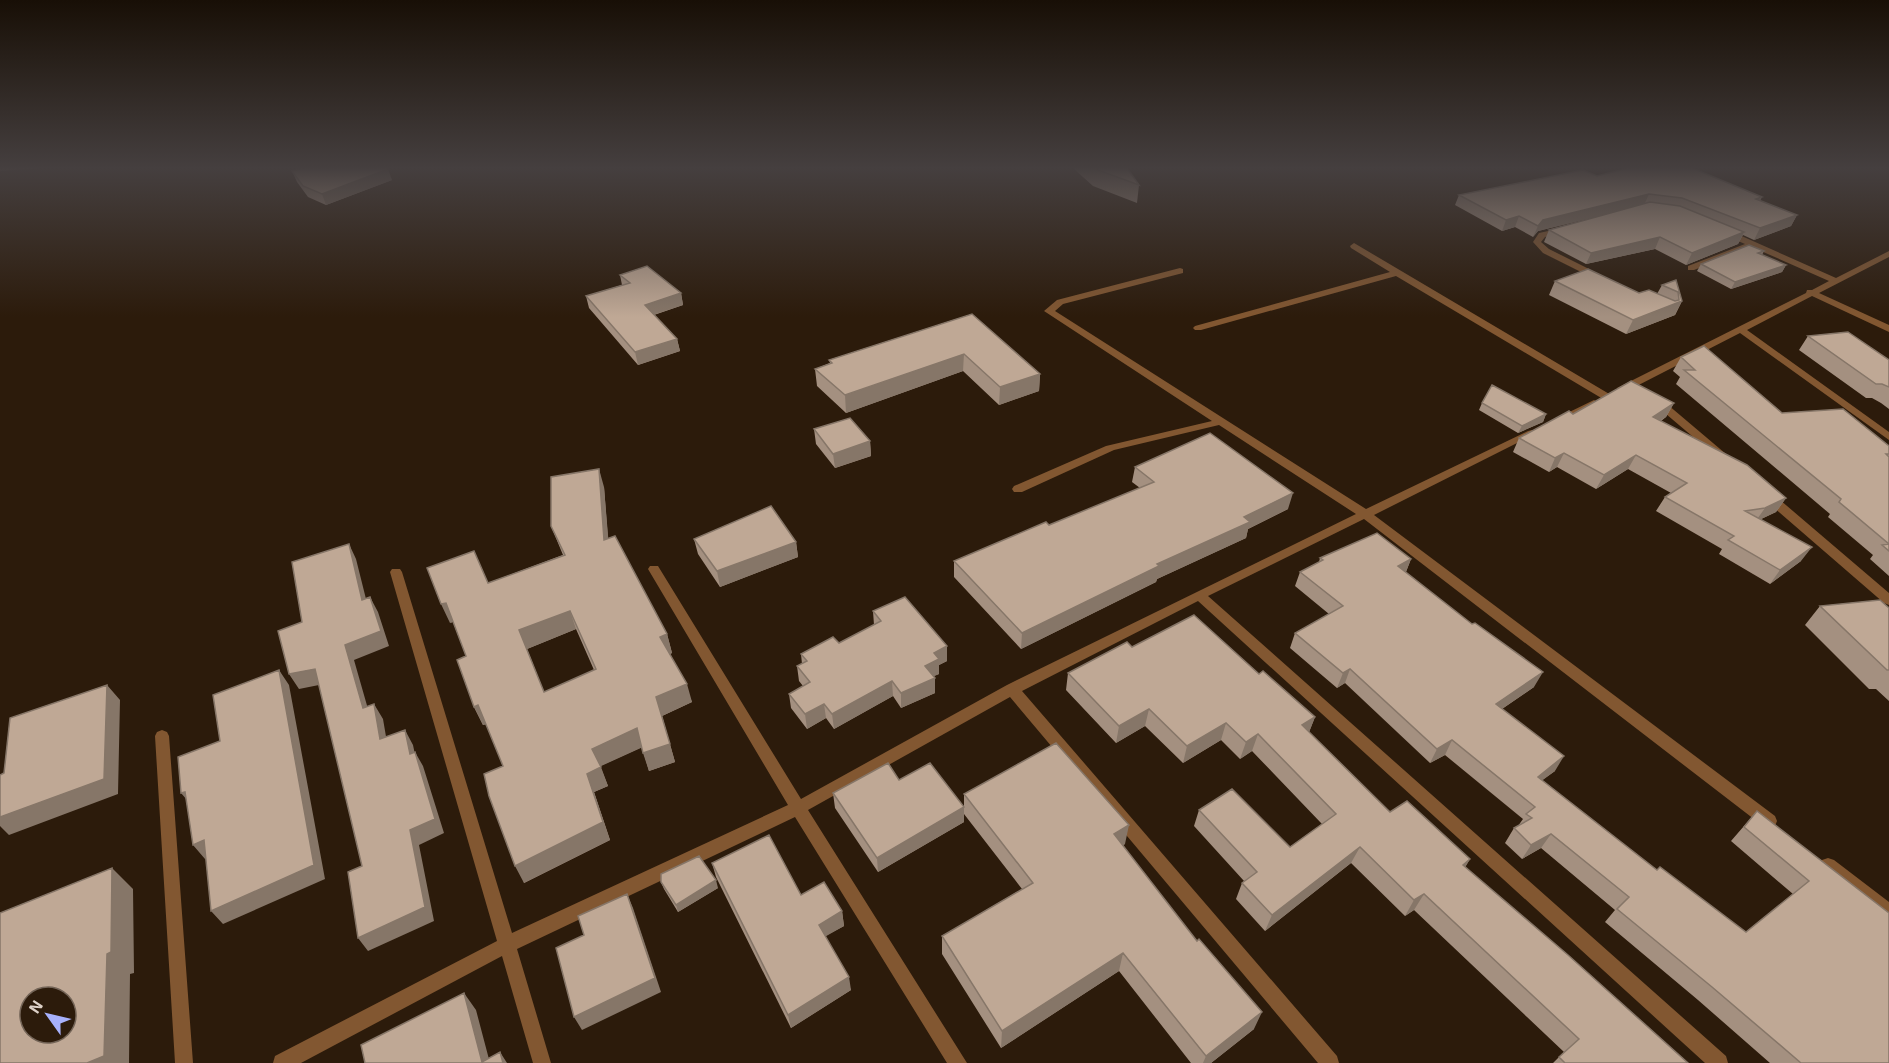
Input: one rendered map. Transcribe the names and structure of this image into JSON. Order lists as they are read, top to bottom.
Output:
{
  "north": "top left"
}
